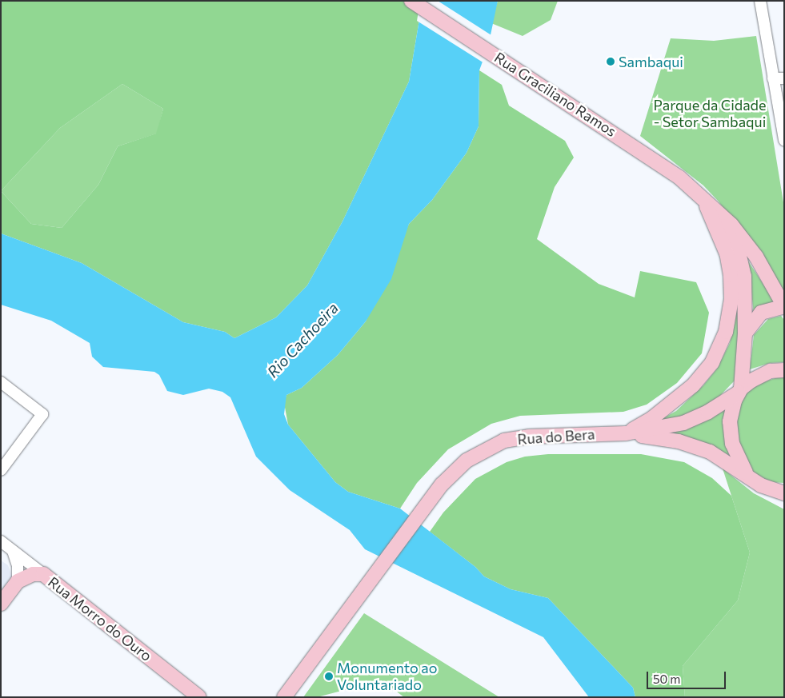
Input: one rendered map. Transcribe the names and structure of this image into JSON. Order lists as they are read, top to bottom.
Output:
{
  "streets": {
    "main road": ["Rua Graciliano Ramos", "Rua do Bera", "Rua Morro do Ouro"]
  },
  "crossings": [
    ["Rua Graciliano Ramos", "Rua do Bera"]
  ],
  "water": ["Rio Cachoeira"],
  "parks": ["Parque da Cidade - Setor Sambaqui"],
  "places": ["Sambaqui", "Monumento ao Voluntariado"],
  "scale_bar": "50 m"
}
